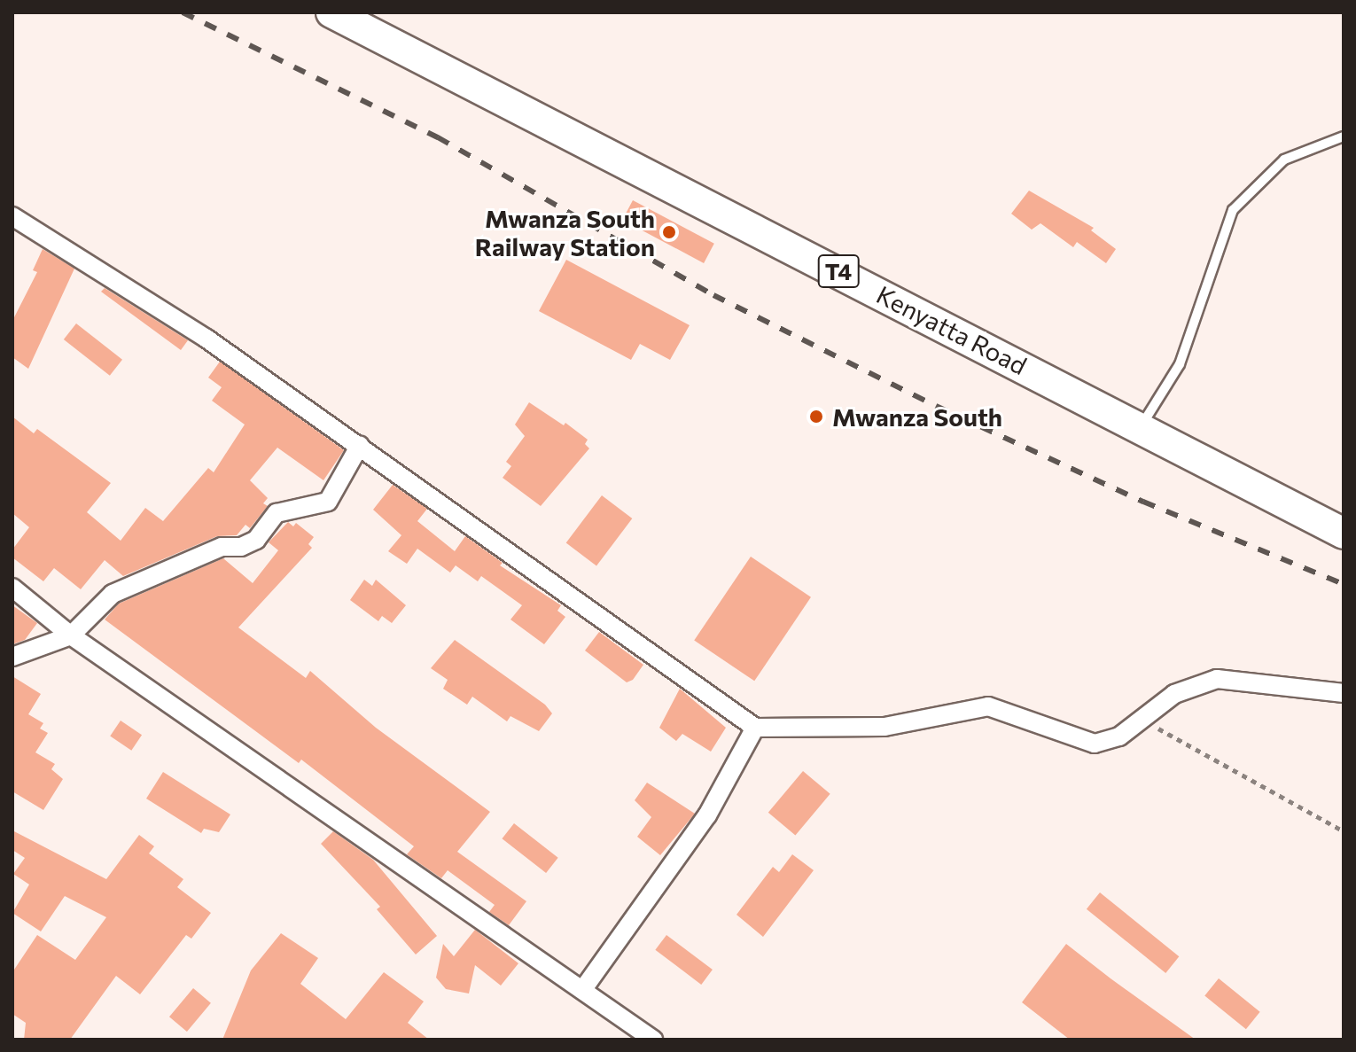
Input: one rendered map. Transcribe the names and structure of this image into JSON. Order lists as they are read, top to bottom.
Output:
{
  "streets": {
    "highway": ["T4", "Kenyatta Road"]
  },
  "places": ["Mwanza South Railway Station", "Mwanza South"]
}
